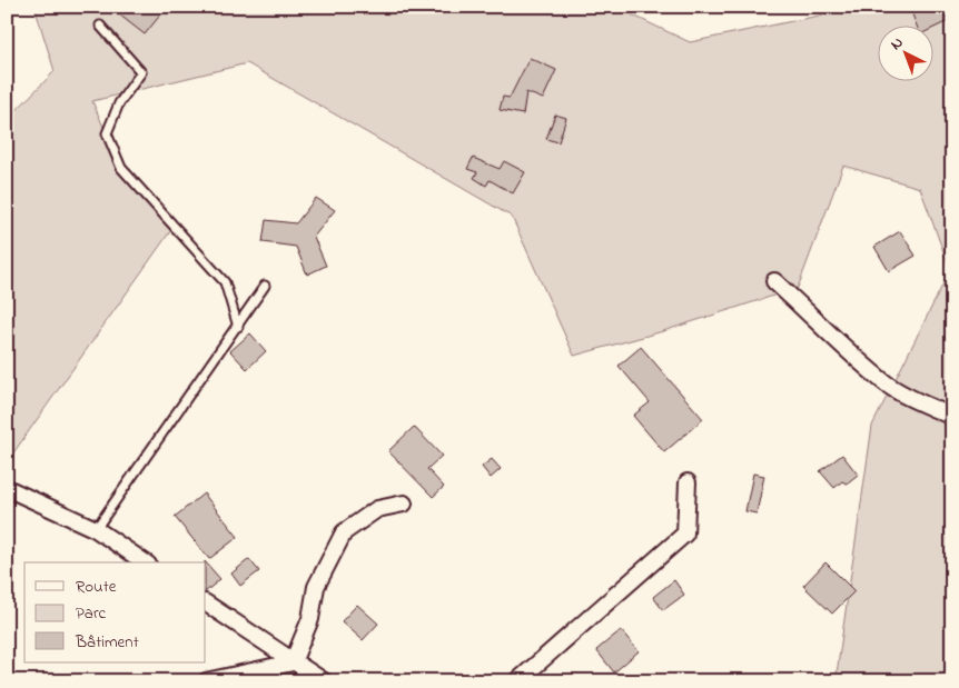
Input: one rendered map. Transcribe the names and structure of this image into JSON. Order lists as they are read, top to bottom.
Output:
{
  "legend": ["Route", "Parc", "Bâtiment"],
  "north": "top left"
}
